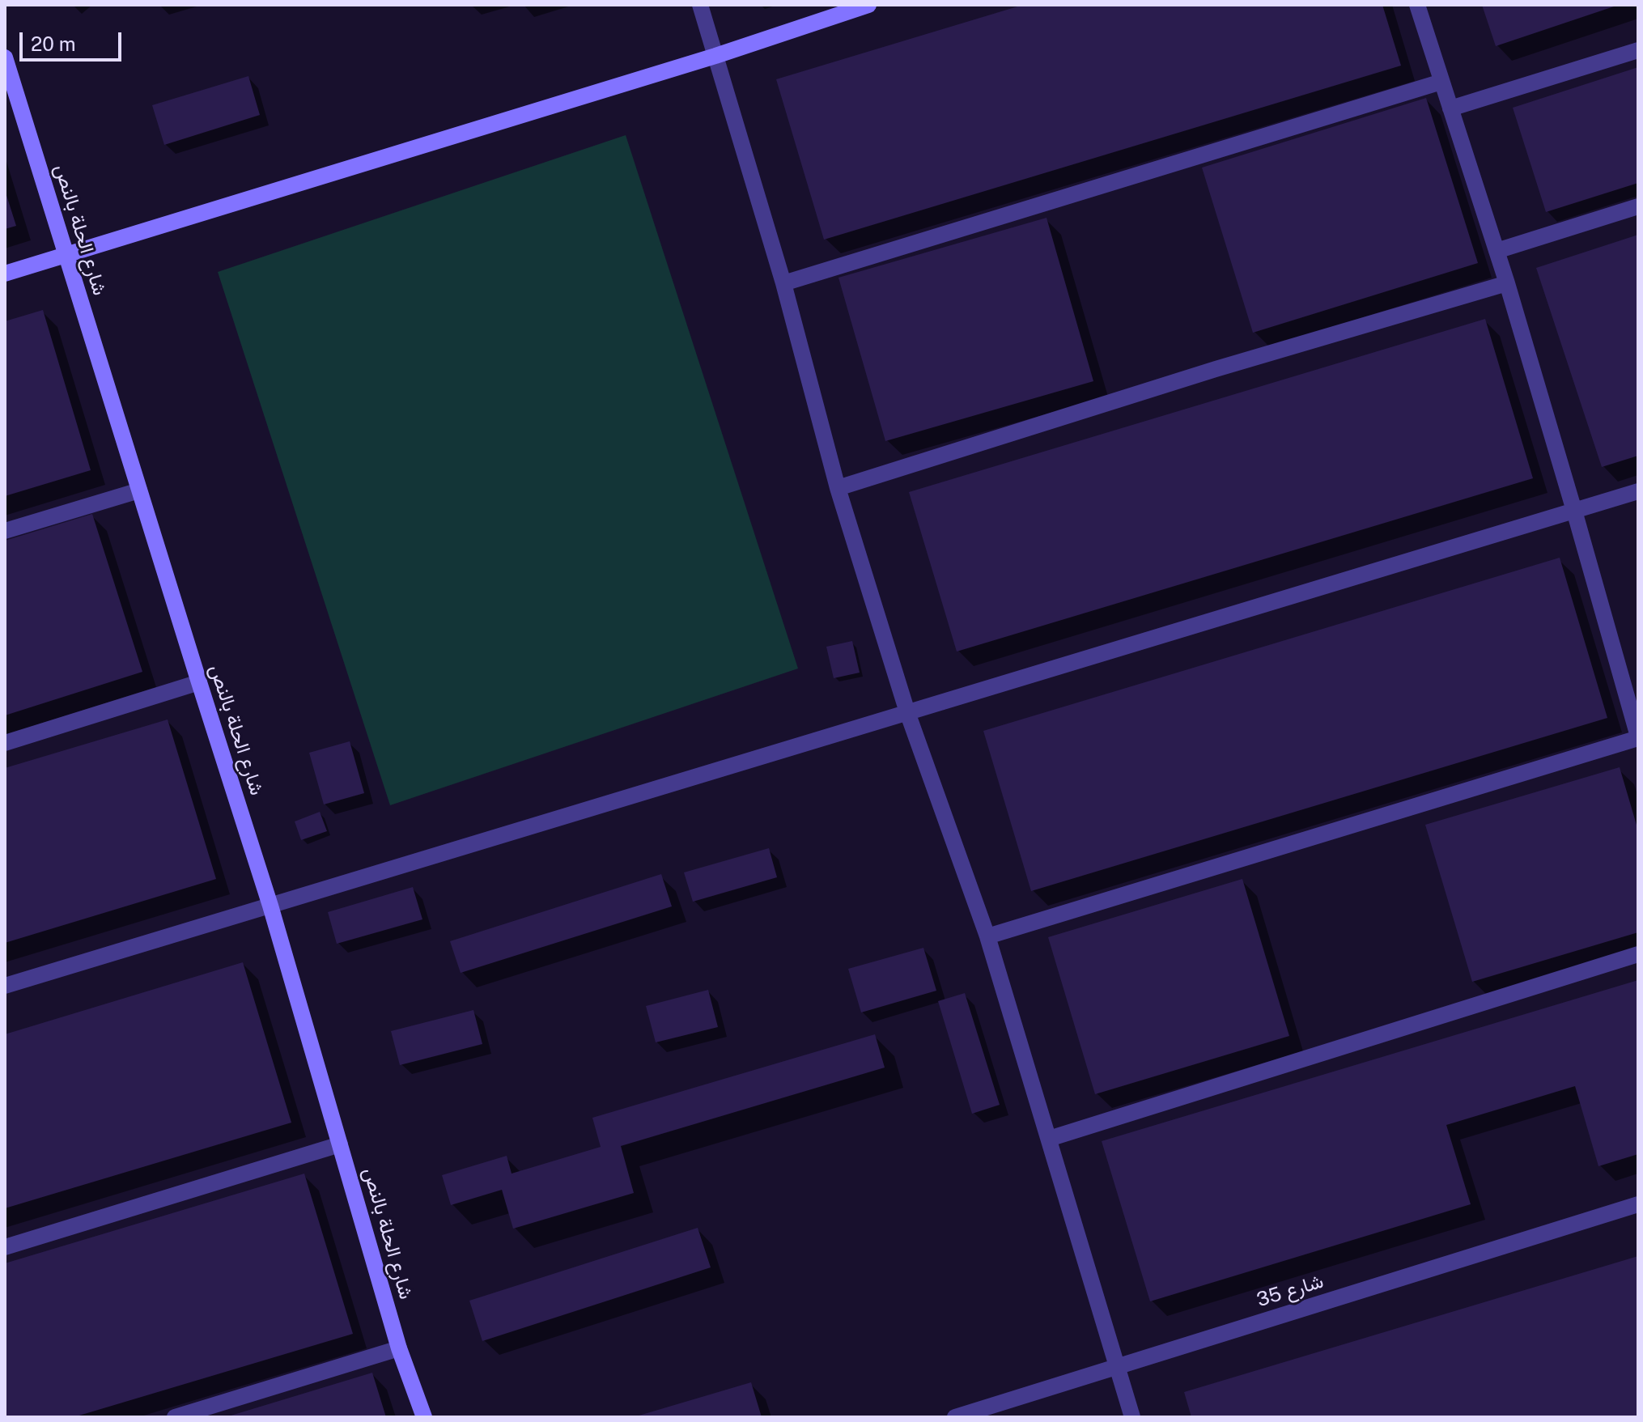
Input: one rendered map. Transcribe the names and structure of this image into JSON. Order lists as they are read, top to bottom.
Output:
{
  "streets": {
    "street": ["شارع الحلة بالنص", "شارع 35"]
  },
  "scale_bar": "20 m"
}
